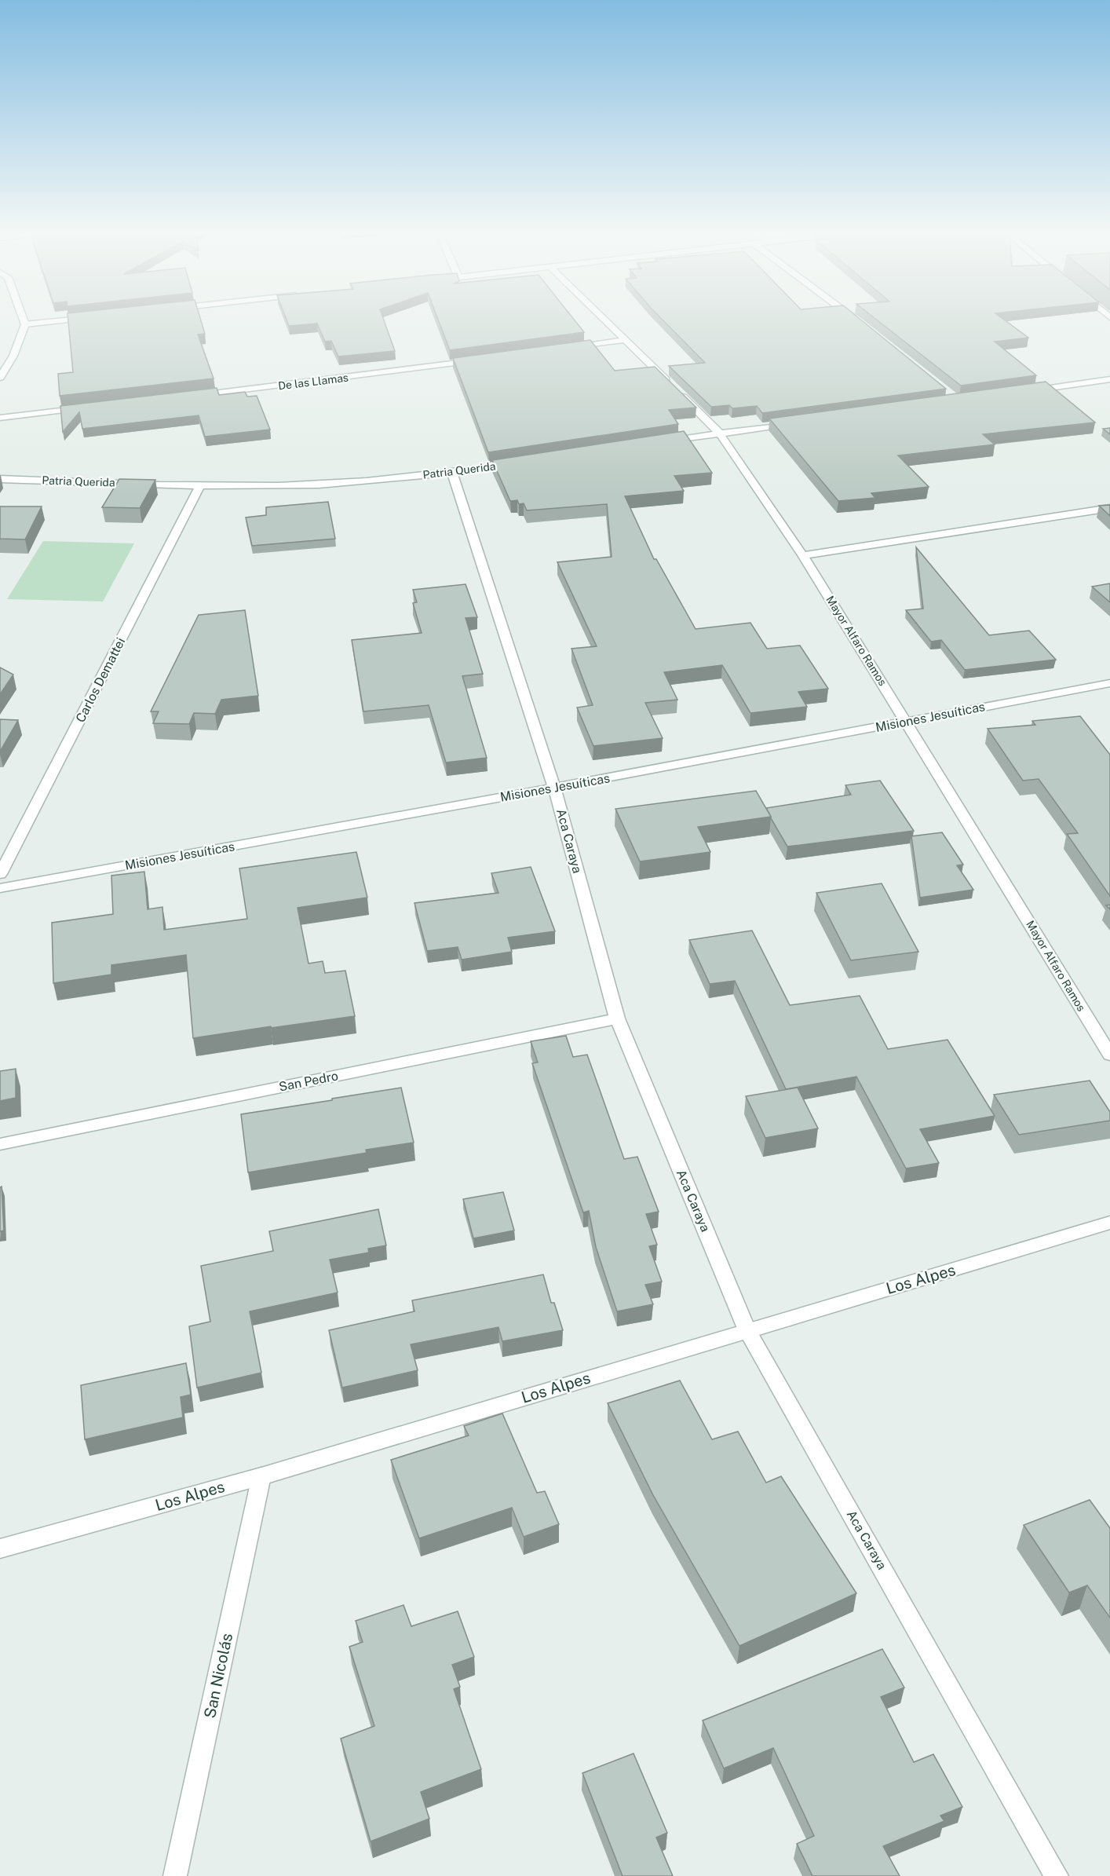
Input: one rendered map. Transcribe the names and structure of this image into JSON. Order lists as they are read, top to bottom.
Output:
{
  "streets": {
    "street": [
      "De las Llamas",
      "Patria Querida",
      "Mayor Alfaro Ramos",
      "Carlos Demattei",
      "Misiones Jesuíticas",
      "Aca Caraya",
      "San Pedro",
      "Los Alpes",
      "San Nicolás"
    ]
  },
  "crossings": [
    ["Patria Querida", "Carlos Demattei"],
    ["Patria Querida", "Aca Caraya"],
    ["Mayor Alfaro Ramos", "Misiones Jesuíticas"],
    ["Misiones Jesuíticas", "Aca Caraya"],
    ["Aca Caraya", "San Pedro"],
    ["Aca Caraya", "Los Alpes"],
    ["Los Alpes", "San Nicolás"]
  ]
}
